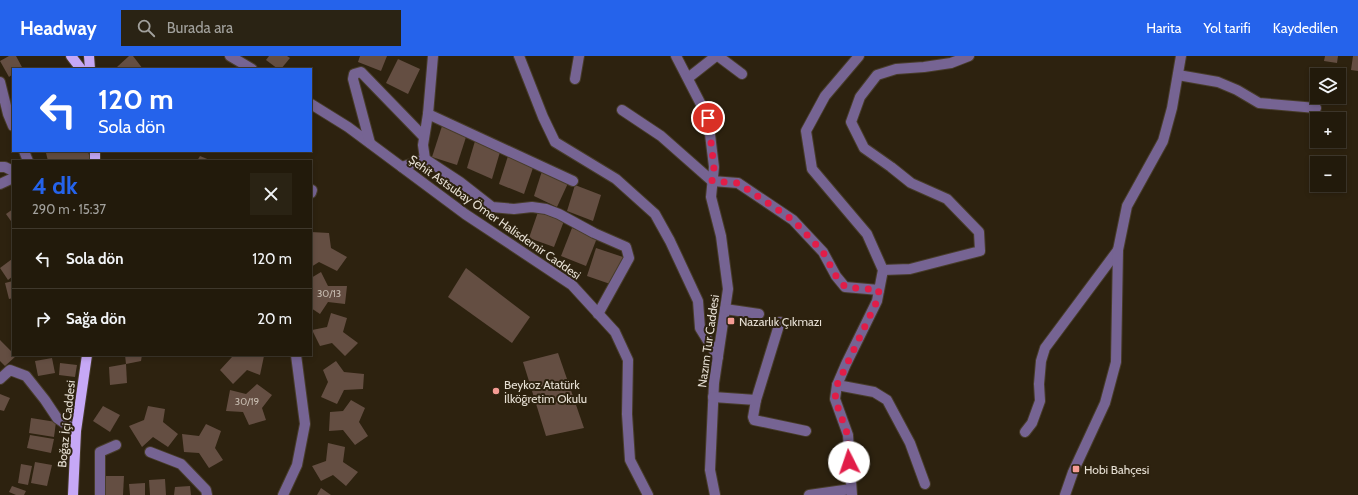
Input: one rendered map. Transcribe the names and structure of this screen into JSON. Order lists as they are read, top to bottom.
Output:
{
  "streets": {
    "main road": ["Boğaz İçi Caddesi"],
    "street": ["Şehit Astsubay Ömer Halisdemir Caddesi", "Nazım Tur Caddesi"]
  },
  "places": {
    "transit": ["Nazarlık Çıkmazı", "Hobi Bahçesi"],
    "other": ["Beykoz Atatürk İlköğretim Okulu"]
  },
  "house_numbers": ["30/13", "30/19"],
  "page": {
    "header": "Headway",
    "search": "Burada ara",
    "nav": ["Harita", "Yol tarifi", "Kaydedilen"],
    "map_buttons": ["+", "−"],
    "turn": ["120 m", "Sola dön"],
    "heading": ["4 dk", "290 m · 15:37"],
    "list": [
      {
        "name": "Sola dön",
        "value": "120 m"
      },
      {
        "name": "Sağa dön",
        "value": "20 m"
      }
    ]
  }
}
